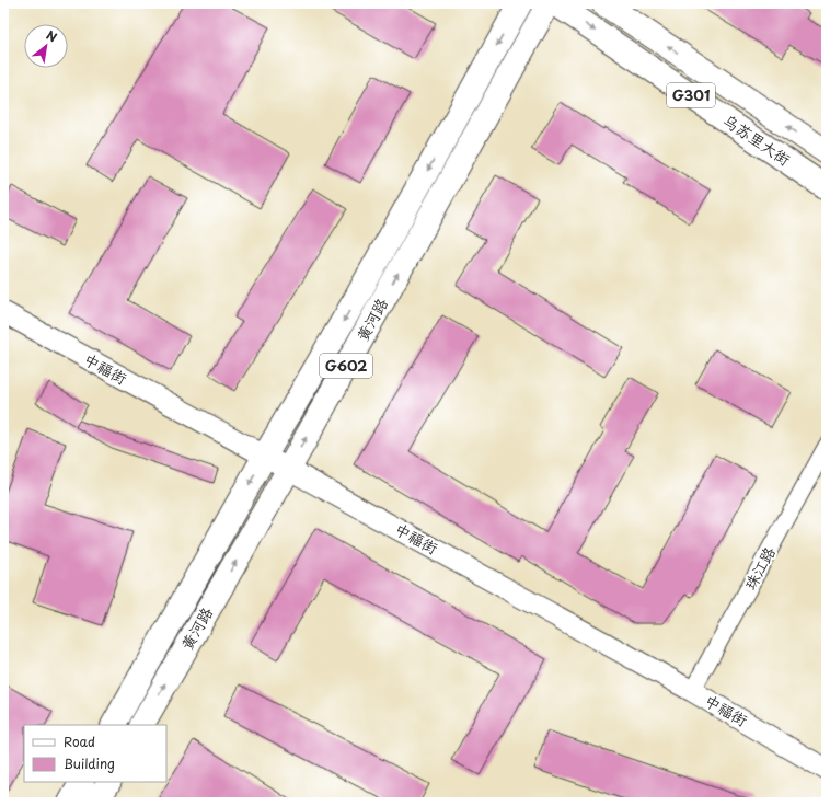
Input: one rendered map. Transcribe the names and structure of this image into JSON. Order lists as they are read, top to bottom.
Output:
{
  "streets": {
    "highway": [
      "G301",
      "乌苏里大街",
      "黄河路",
      "G602"
    ],
    "street": ["中福街", "珠江路"]
  },
  "crossings": [
    ["黄河路", "中福街"],
    ["中福街", "珠江路"]
  ],
  "legend": ["Road", "Building"],
  "north": "top right"
}
